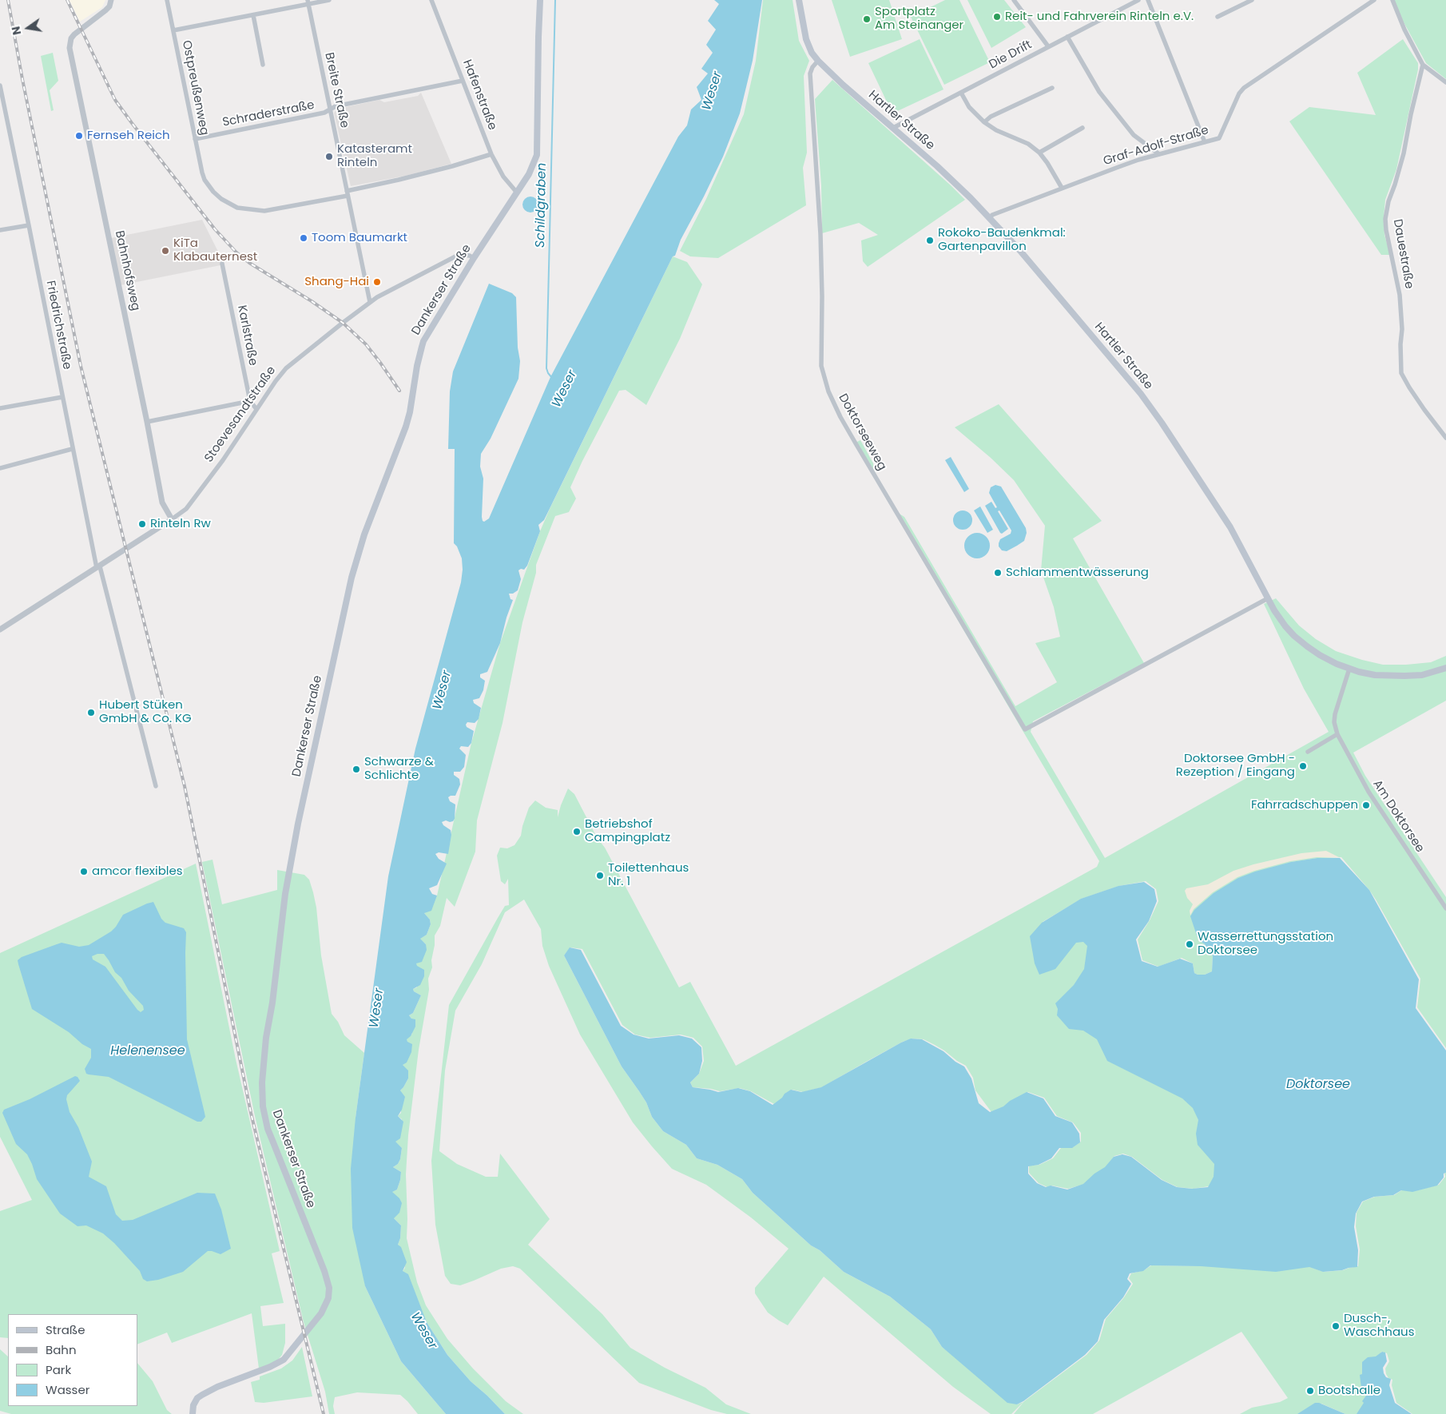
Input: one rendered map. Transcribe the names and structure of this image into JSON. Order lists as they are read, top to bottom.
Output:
{
  "streets": {
    "main road": ["Hartler Straße", "Dankerser Straße"],
    "street": [
      "Die Drift",
      "Ostpreußenweg",
      "Breite Straße",
      "Hafenstraße",
      "Schraderstraße",
      "Graf-Adolf-Straße",
      "Dauestraße",
      "Bahnhofsweg",
      "Friedrichstraße",
      "Karlstraße",
      "Stoevesandtstraße",
      "Doktorseeweg",
      "Am Doktorsee"
    ]
  },
  "crossings": [
    ["Die Drift", "Hartler Straße"],
    ["Ostpreußenweg", "Breite Straße"],
    ["Ostpreußenweg", "Schraderstraße"],
    ["Breite Straße", "Schraderstraße"],
    ["Breite Straße", "Stoevesandtstraße"],
    ["Hafenstraße", "Schraderstraße"],
    ["Hafenstraße", "Dankerser Straße"],
    ["Hartler Straße", "Graf-Adolf-Straße"],
    ["Hartler Straße", "Doktorseeweg"],
    ["Hartler Straße", "Am Doktorsee"],
    ["Bahnhofsweg", "Stoevesandtstraße"],
    ["Dankerser Straße", "Stoevesandtstraße"],
    ["Friedrichstraße", "Stoevesandtstraße"],
    ["Karlstraße", "Stoevesandtstraße"]
  ],
  "water": [
    "Weser",
    "Schildgraben",
    "Helenensee",
    "Doktorsee"
  ],
  "places": [
    "Reit- und Fahrverein Rinteln e.V.",
    "Sportplatz Am Steinanger",
    "Fernseh Reich",
    "Katasteramt Rinteln",
    "Toom Baumarkt",
    "Rokoko-Baudenkmal: Gartenpavillon",
    "KiTa Klabauternest",
    "Shang-Hai",
    "Rinteln Rw",
    "Schlammentwässerung",
    "Hubert Stüken GmbH & Co. KG",
    "Doktorsee GmbH - Rezeption / Eingang",
    "Schwarze & Schlichte",
    "Fahrradschuppen",
    "Betriebshof Campingplatz",
    "amcor flexibles",
    "Toilettenhaus Nr. 1",
    "Wasserrettungsstation Doktorsee",
    "Dusch-, Waschhaus",
    "Bootshalle"
  ],
  "legend": [
    "Straße",
    "Bahn",
    "Park",
    "Wasser"
  ],
  "north": "left"
}
